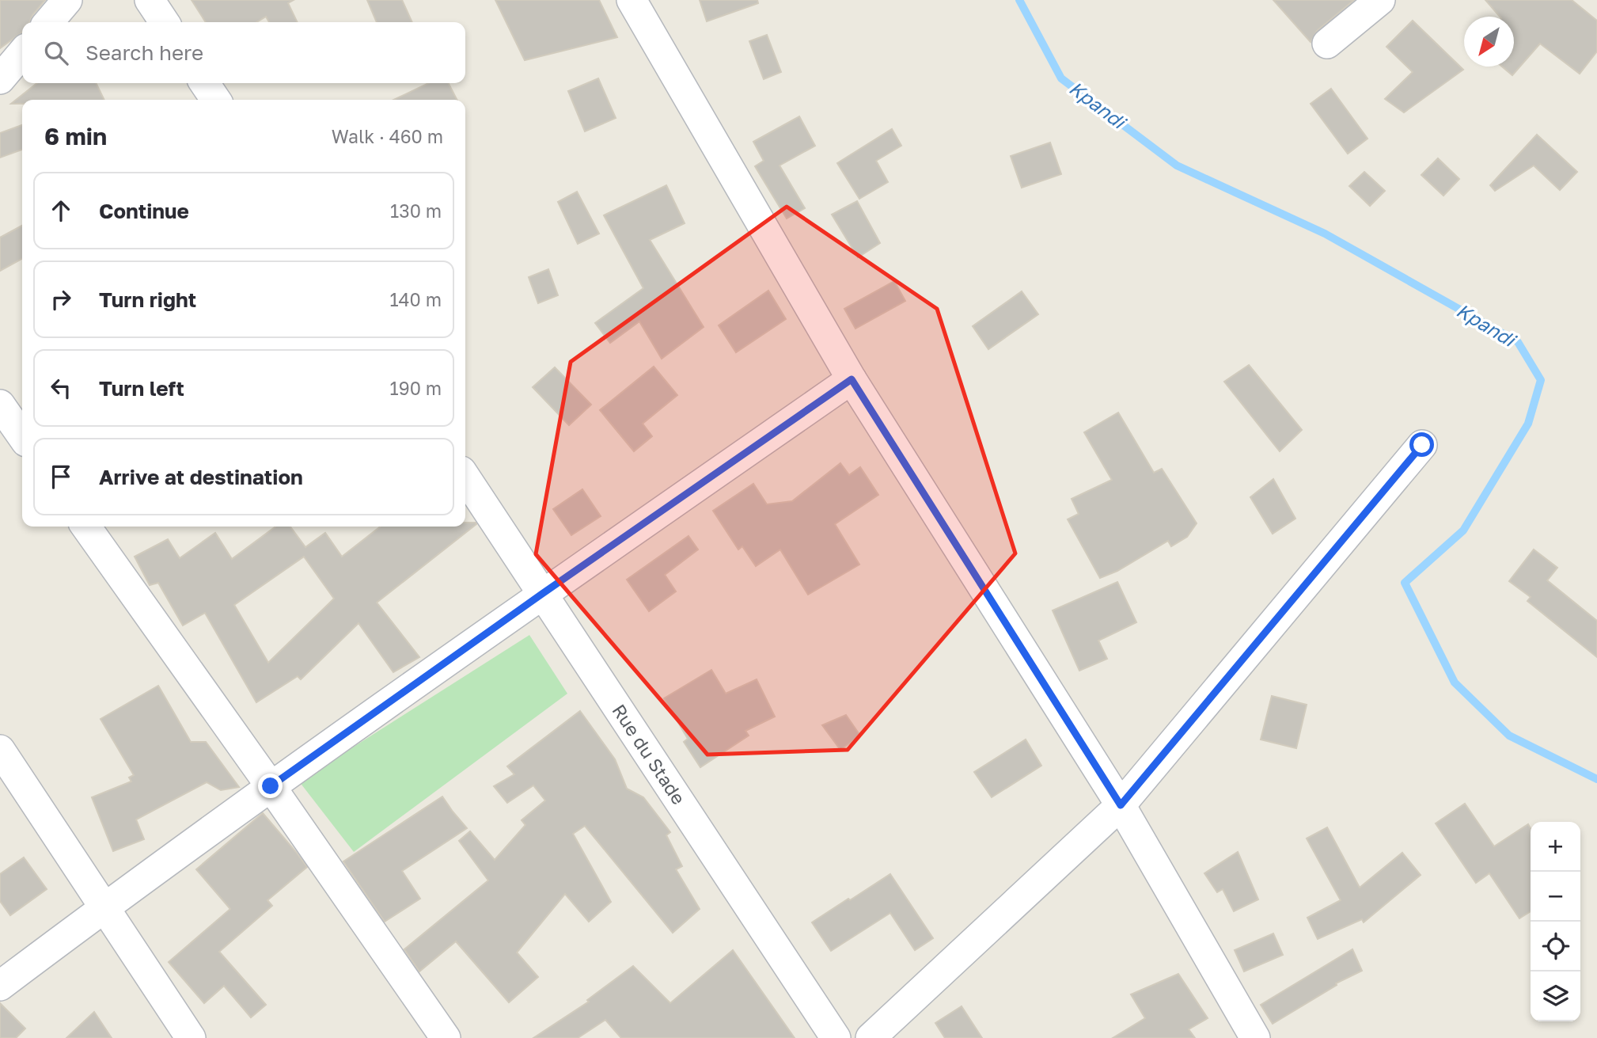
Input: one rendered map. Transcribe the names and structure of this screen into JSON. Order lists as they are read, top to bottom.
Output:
{
  "streets": {
    "street": ["Rue du Stade"]
  },
  "water": ["Kpandi"],
  "north": "bottom left",
  "page": {
    "search": "Search here",
    "heading": ["6 min", "Walk · 460 m"],
    "list": [
      ["Continue", "130 m"],
      ["Turn right", "140 m"],
      ["Turn left", "190 m"],
      "Arrive at destination"
    ],
    "map_buttons": ["+", "−"]
  }
}
